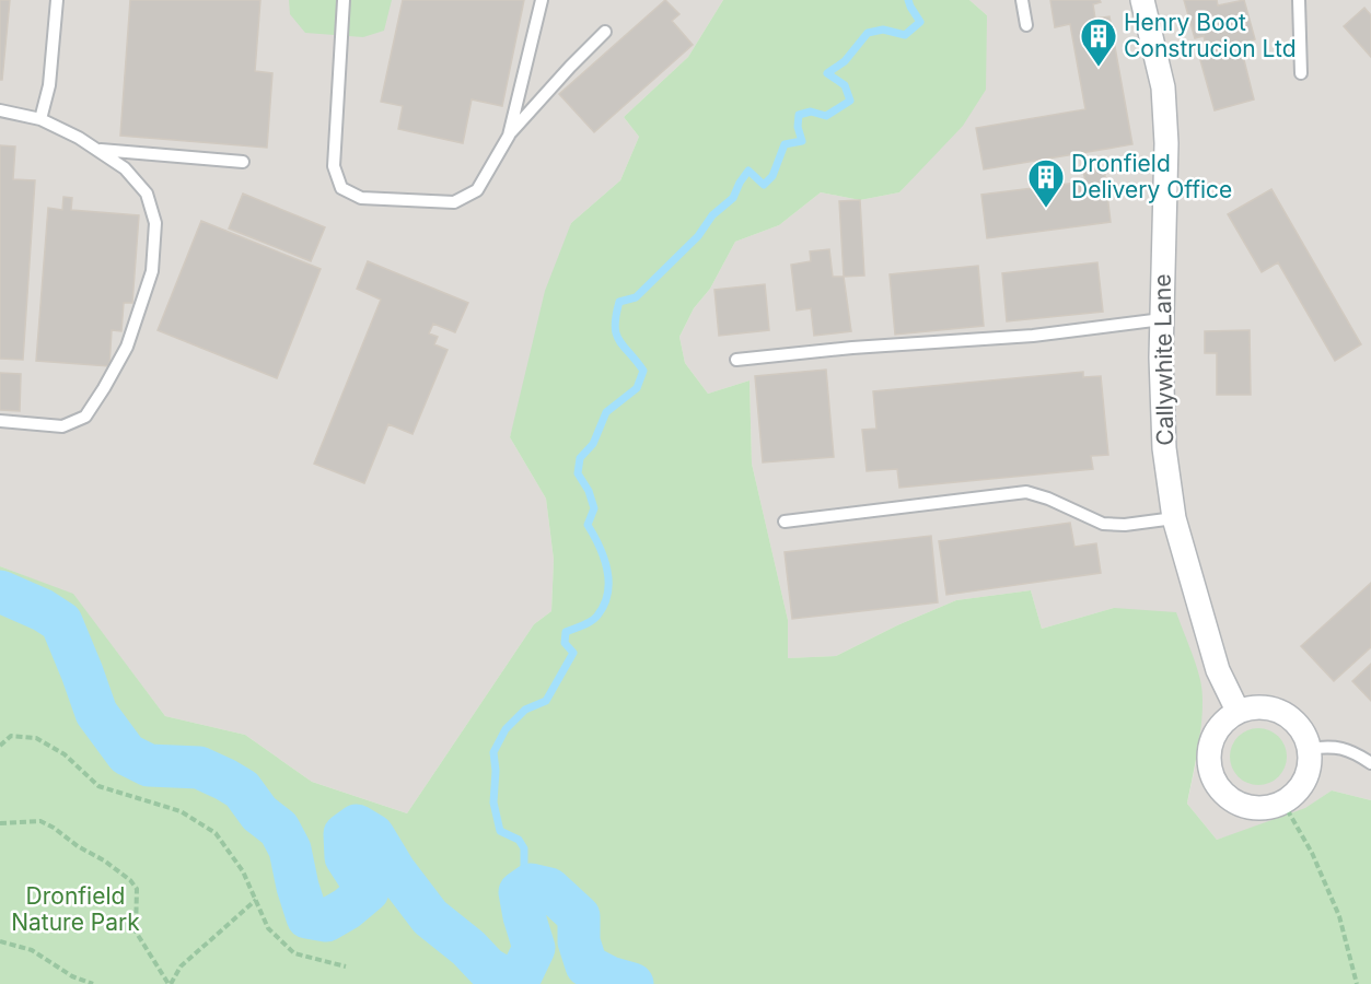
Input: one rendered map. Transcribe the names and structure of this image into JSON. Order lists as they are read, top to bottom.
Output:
{
  "streets": {
    "street": ["Callywhite Lane"]
  },
  "parks": ["Dronfield Nature Park"],
  "places": {
    "building": ["Henry Boot Construcion Ltd", "Dronfield Delivery Office"]
  }
}
